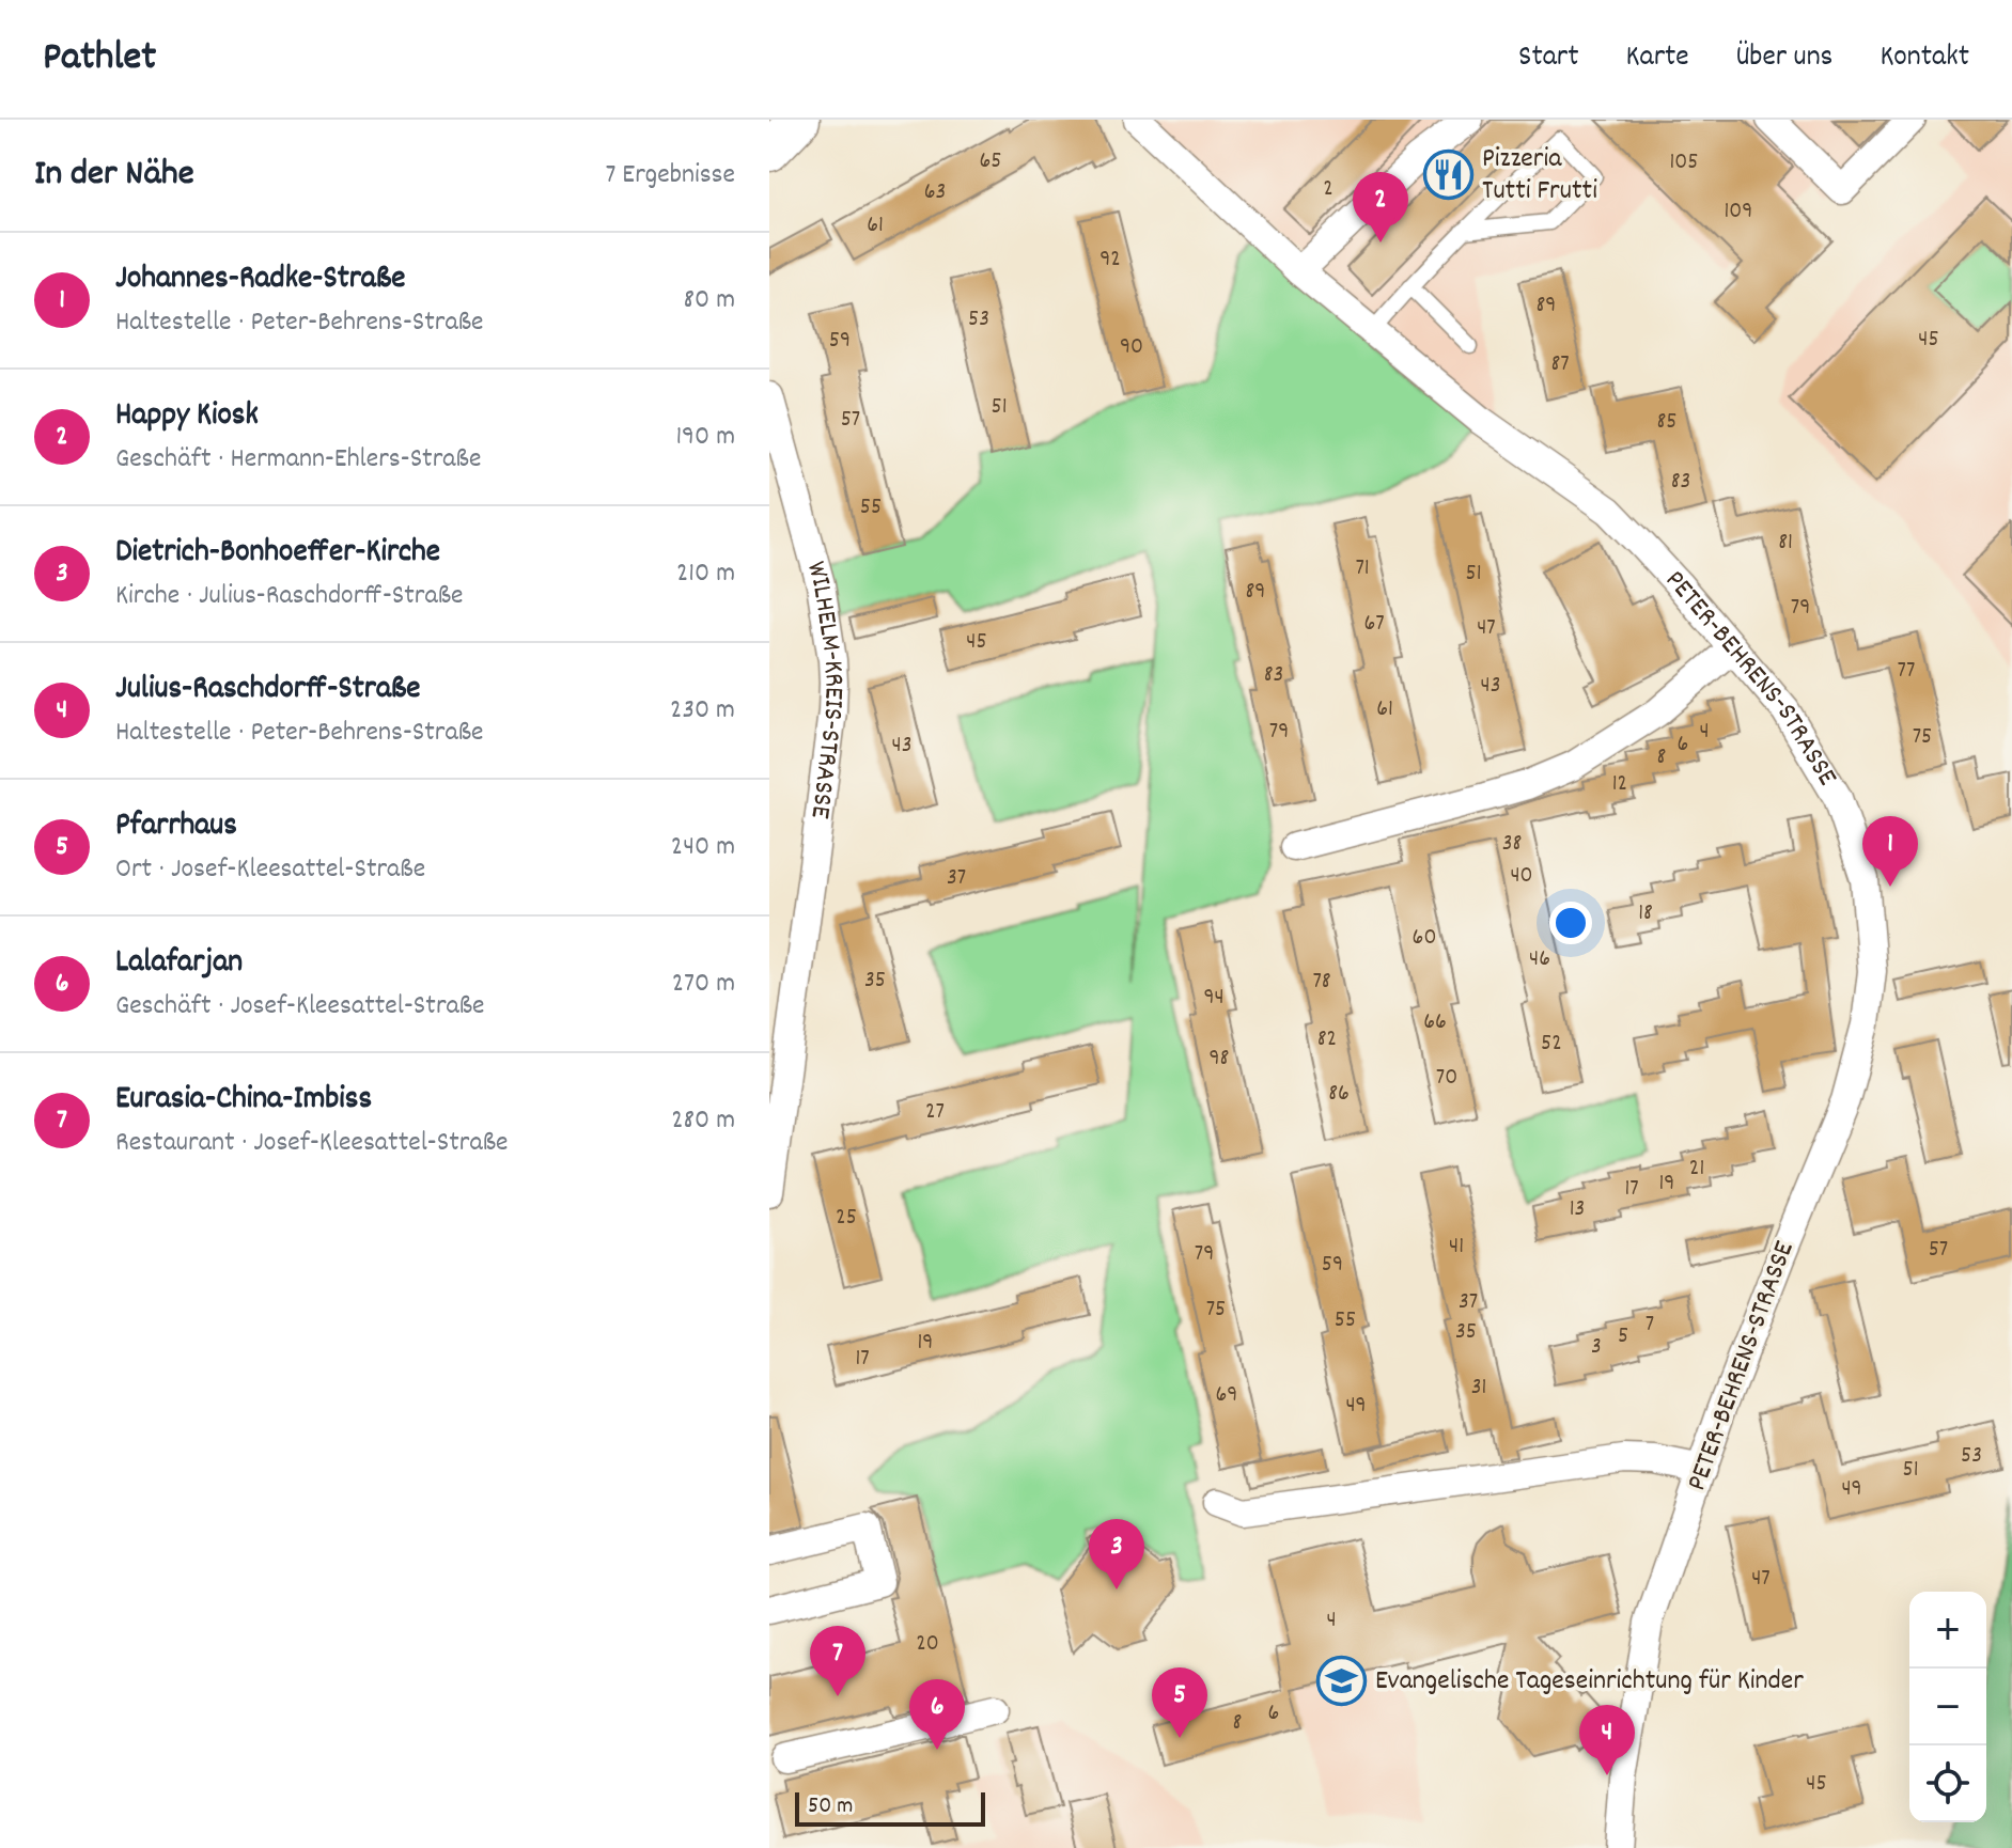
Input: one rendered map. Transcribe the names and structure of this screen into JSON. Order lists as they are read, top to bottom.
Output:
{
  "streets": {
    "street": ["PETER-BEHRENS-STRASSE", "WILHELM-KREIS-STRASSE"]
  },
  "places": {
    "restaurant": ["Pizzeria Tutti Frutti"],
    "school or university": ["Evangelische Tageseinrichtung für Kinder"]
  },
  "house_numbers": [
    "65",
    "105",
    "2",
    "63",
    "109",
    "61",
    "92",
    "89",
    "53",
    "45",
    "59",
    "90",
    "87",
    "51",
    "57",
    "85",
    "83",
    "55",
    "81",
    "71",
    "51",
    "89",
    "79",
    "67",
    "47",
    "45",
    "77",
    "83",
    "43",
    "61",
    "79",
    "4",
    "75",
    "6",
    "43",
    "8",
    "12",
    "38",
    "40",
    "37",
    "18",
    "60",
    "46",
    "35",
    "78",
    "94",
    "66",
    "82",
    "52",
    "98",
    "70",
    "86",
    "27",
    "21",
    "19",
    "17",
    "13",
    "25",
    "41",
    "57",
    "79",
    "59",
    "37",
    "75",
    "55",
    "7",
    "35",
    "5",
    "19",
    "3",
    "17",
    "31",
    "69",
    "49",
    "53",
    "51",
    "49",
    "47",
    "4",
    "20",
    "6",
    "8",
    "45"
  ],
  "scale_bar": "50 m",
  "page": {
    "header": "Pathlet",
    "nav": [
      "Start",
      "Karte",
      "Über uns",
      "Kontakt"
    ],
    "heading": ["In der Nähe", "7 Ergebnisse"],
    "pins": [
      "2",
      "1",
      "3",
      "7",
      "5",
      "6",
      "4"
    ],
    "list": [
      {
        "mark": "1",
        "name": "Johannes-Radke-Straße",
        "note": "Haltestelle · Peter-Behrens-Straße",
        "value": "80 m"
      },
      {
        "mark": "2",
        "name": "Happy Kiosk",
        "note": "Geschäft · Hermann-Ehlers-Straße",
        "value": "190 m"
      },
      {
        "mark": "3",
        "name": "Dietrich-Bonhoeffer-Kirche",
        "note": "Kirche · Julius-Raschdorff-Straße",
        "value": "210 m"
      },
      {
        "mark": "4",
        "name": "Julius-Raschdorff-Straße",
        "note": "Haltestelle · Peter-Behrens-Straße",
        "value": "230 m"
      },
      {
        "mark": "5",
        "name": "Pfarrhaus",
        "note": "Ort · Josef-Kleesattel-Straße",
        "value": "240 m"
      },
      {
        "mark": "6",
        "name": "Lalafarjan",
        "note": "Geschäft · Josef-Kleesattel-Straße",
        "value": "270 m"
      },
      {
        "mark": "7",
        "name": "Eurasia-China-Imbiss",
        "note": "Restaurant · Josef-Kleesattel-Straße",
        "value": "280 m"
      }
    ],
    "map_buttons": ["+", "−"],
    "scale": "50 m"
  }
}
